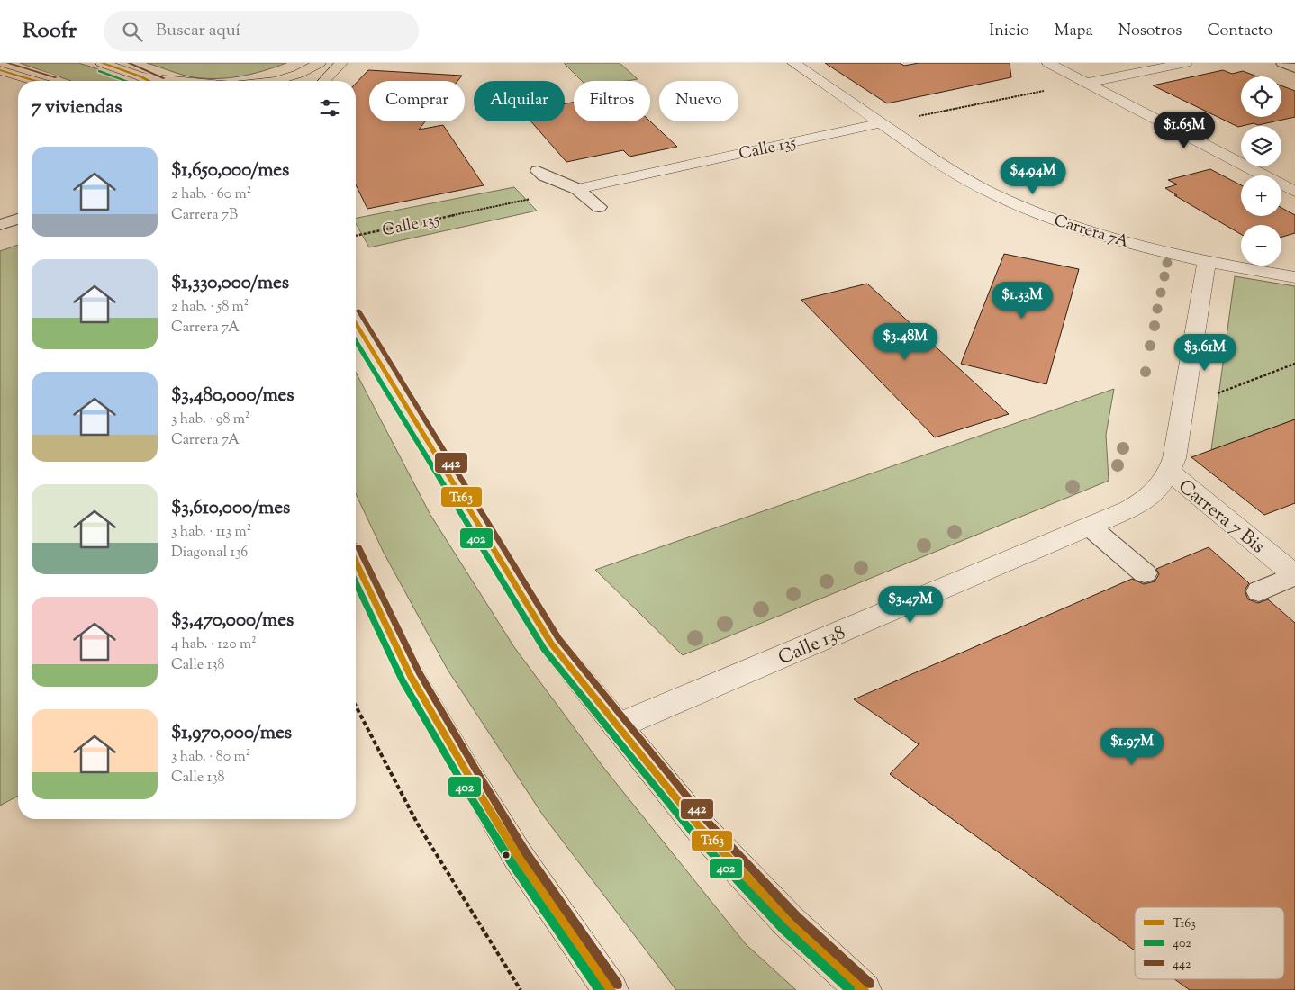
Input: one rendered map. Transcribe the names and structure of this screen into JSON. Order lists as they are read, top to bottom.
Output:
{
  "streets": {
    "street": [
      "Calle 135",
      "Carrera 7A",
      "Carrera 7 Bis",
      "Calle 138"
    ]
  },
  "crossings": [
    ["Calle 135", "Carrera 7A"],
    ["Carrera 7 Bis", "Calle 138"]
  ],
  "lines": ["transit line T163", "transit line 442", "transit line 402"],
  "legend": ["T163", "402", "442"],
  "page": {
    "header": "Roofr",
    "search": "Buscar aquí",
    "nav": [
      "Inicio",
      "Mapa",
      "Nosotros",
      "Contacto"
    ],
    "map_buttons": ["+", "−"],
    "chip": [
      "Comprar",
      "Alquilar",
      "Filtros",
      "Nuevo"
    ],
    "heading": "7 viviendas",
    "price": [
      "$1.65M",
      "$4.94M",
      "$1.33M",
      "$3.48M",
      "$3.61M",
      "$3.47M",
      "$1.97M"
    ],
    "list": [
      {
        "name": "$1,650,000/mes",
        "note": "2 hab. · 60 m² · Carrera 7B"
      },
      {
        "name": "$1,330,000/mes",
        "note": "2 hab. · 58 m² · Carrera 7A"
      },
      {
        "name": "$3,480,000/mes",
        "note": "3 hab. · 98 m² · Carrera 7A"
      },
      {
        "name": "$3,610,000/mes",
        "note": "3 hab. · 113 m² · Diagonal 136"
      },
      {
        "name": "$3,470,000/mes",
        "note": "4 hab. · 120 m² · Calle 138"
      },
      {
        "name": "$1,970,000/mes",
        "note": "3 hab. · 80 m² · Calle 138"
      }
    ]
  }
}
